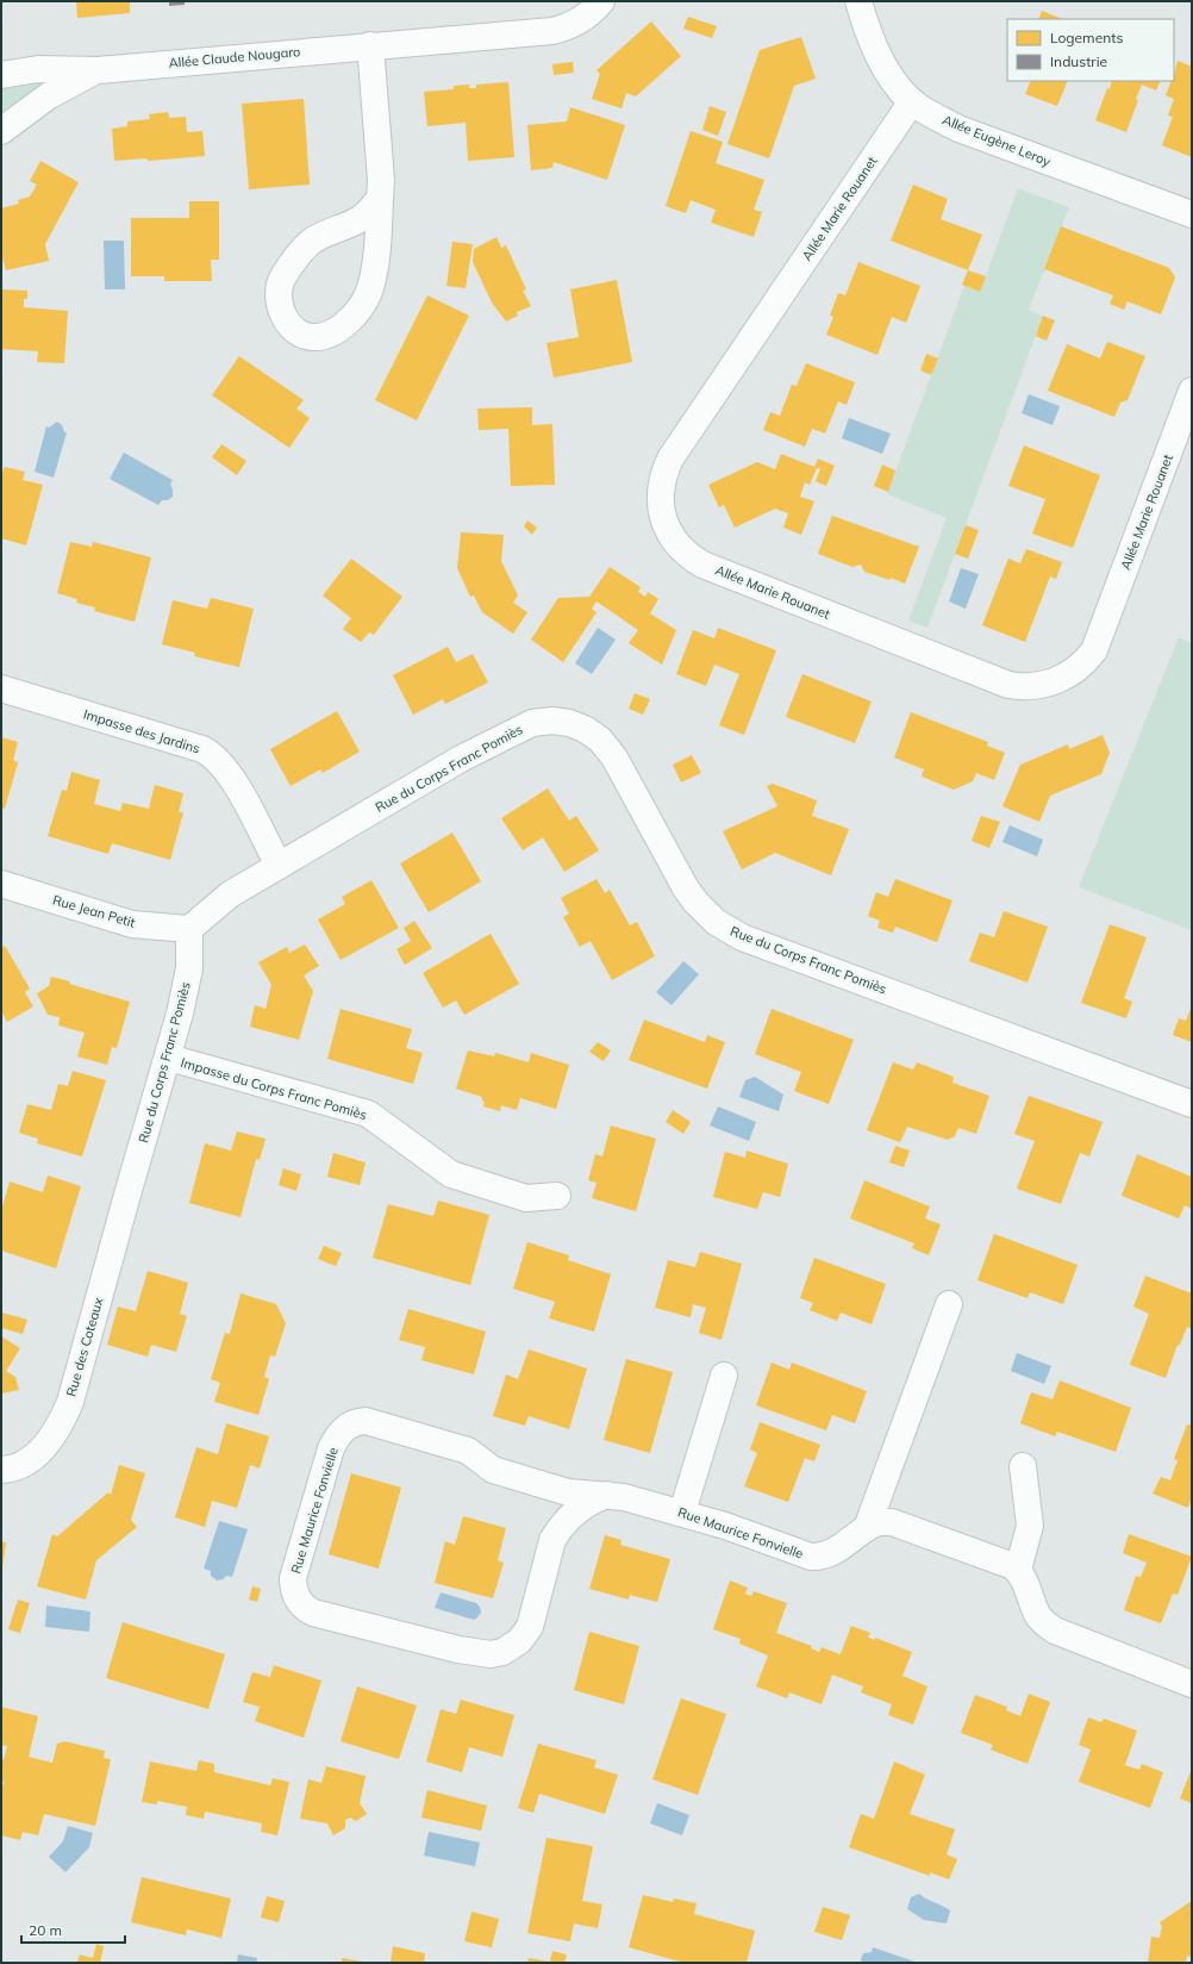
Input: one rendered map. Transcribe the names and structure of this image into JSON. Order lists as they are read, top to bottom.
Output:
{
  "streets": {
    "street": [
      "Allée Claude Nougaro",
      "Allée Eugène Leroy",
      "Allée Marie Rouanet",
      "Impasse des Jardins",
      "Rue du Corps Franc Pomiès",
      "Rue Jean Petit",
      "Impasse du Corps Franc Pomiès",
      "Rue des Coteaux",
      "Rue Maurice Fonvielle"
    ]
  },
  "crossings": [
    ["Allée Eugène Leroy", "Allée Marie Rouanet"],
    ["Impasse des Jardins", "Rue du Corps Franc Pomiès"],
    ["Rue du Corps Franc Pomiès", "Rue Jean Petit"],
    ["Rue du Corps Franc Pomiès", "Impasse du Corps Franc Pomiès"],
    ["Rue du Corps Franc Pomiès", "Rue des Coteaux"]
  ],
  "legend": ["Logements", "Industrie"],
  "scale_bar": "20 m"
}
